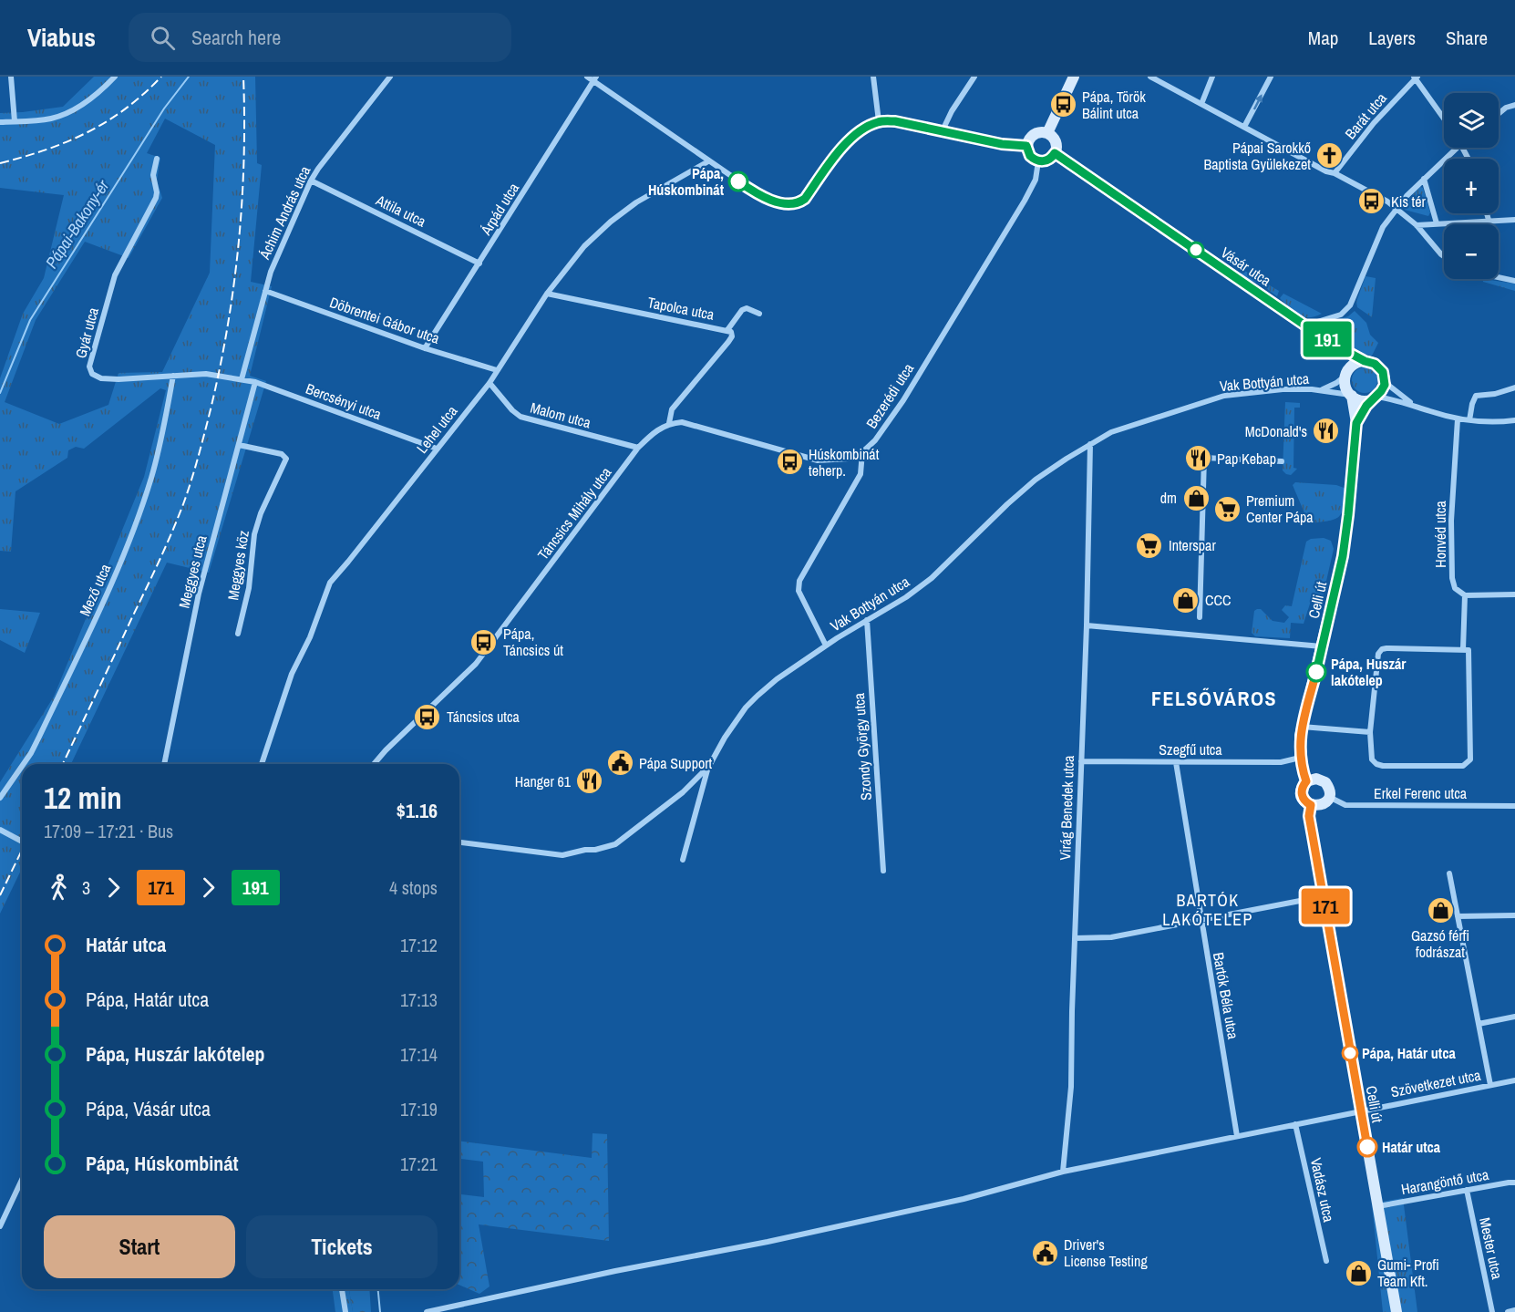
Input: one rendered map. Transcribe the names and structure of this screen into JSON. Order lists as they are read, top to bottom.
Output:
{
  "streets": {
    "street": [
      "Barát utca",
      "Árpád utca",
      "Attila utca",
      "Áchim András utca",
      "Vásár utca",
      "Tapolca utca",
      "Döbrentei Gábor utca",
      "Gyár utca",
      "Vak Bottyán utca",
      "Bezerédi utca",
      "Bercsényi utca",
      "Malom utca",
      "Lehel utca",
      "Táncsics Mihály utca",
      "Honvéd utca",
      "Meggyes köz",
      "Meggyes utca",
      "Mező utca",
      "Celli út",
      "Szondy György utca",
      "Szegfű utca",
      "Erkel Ferenc utca",
      "Virág Benedek utca",
      "Bartók Béla utca",
      "Szövetkezet utca",
      "Harangöntő utca",
      "Vadász utca",
      "Mester utca"
    ]
  },
  "crossings": [
    ["Árpád utca", "Attila utca"],
    ["Árpád utca", "Döbrentei Gábor utca"],
    ["Attila utca", "Áchim András utca"],
    ["Áchim András utca", "Döbrentei Gábor utca"],
    ["Áchim András utca", "Gyár utca"],
    ["Áchim András utca", "Bercsényi utca"],
    ["Vásár utca", "Vak Bottyán utca"],
    ["Vásár utca", "Bezerédi utca"],
    ["Vásár utca", "Celli út"],
    ["Tapolca utca", "Lehel utca"],
    ["Tapolca utca", "Táncsics Mihály utca"],
    ["Döbrentei Gábor utca", "Lehel utca"],
    ["Gyár utca", "Bercsényi utca"],
    ["Gyár utca", "Mező utca"],
    ["Vak Bottyán utca", "Celli út"],
    ["Vak Bottyán utca", "Szondy György utca"],
    ["Vak Bottyán utca", "Virág Benedek utca"],
    ["Bercsényi utca", "Lehel utca"],
    ["Bercsényi utca", "Meggyes utca"],
    ["Malom utca", "Lehel utca"],
    ["Malom utca", "Táncsics Mihály utca"],
    ["Meggyes köz", "Meggyes utca"],
    ["Celli út", "Szegfű utca"],
    ["Celli út", "Erkel Ferenc utca"],
    ["Celli út", "Szövetkezet utca"],
    ["Celli út", "Harangöntő utca"],
    ["Szegfű utca", "Virág Benedek utca"],
    ["Szegfű utca", "Bartók Béla utca"],
    ["Harangöntő utca", "Mester utca"]
  ],
  "districts": ["FELSŐVÁROS", "BARTÓK LAKÓTELEP"],
  "water": ["Pápai-Bakony-ér"],
  "places": {
    "bus stop": [
      "Pápa, Török Bálint utca",
      "Kis tér",
      "Húskombinát teherp.",
      "Pápa, Táncsics út",
      "Táncsics utca"
    ],
    "church": ["Pápai Sarokkő Baptista Gyülekezet"],
    "other": [
      "Pápa, Húskombinát",
      "Pápa, Huszár lakótelep",
      "Pápa, Határ utca",
      "Határ utca"
    ],
    "restaurant": ["McDonald's", "Pap Kebap", "Hanger 61"],
    "shop": [
      "dm",
      "CCC",
      "Gazsó férfi fodrászat",
      "Gumi- Profi Team Kft."
    ],
    "supermarket": ["Premium Center Pápa", "Interspar"],
    "public building": ["Pápa Support", "Driver's License Testing"]
  },
  "lines": ["bus line 191", "bus line 171"],
  "page": {
    "header": "Viabus",
    "search": "Search here",
    "nav": ["Map", "Layers", "Share"],
    "on_map": ["171", "191"],
    "map_buttons": ["+", "−"],
    "heading": ["12 min", "17:09 – 17:21 · Bus", "$1.16"],
    "legs": [
      "3",
      "171",
      "191",
      "4 stops"
    ],
    "list": [
      {
        "name": "Határ utca",
        "value": "17:12"
      },
      {
        "name": "Pápa, Határ utca",
        "value": "17:13"
      },
      {
        "name": "Pápa, Huszár lakótelep",
        "value": "17:14"
      },
      {
        "name": "Pápa, Vásár utca",
        "value": "17:19"
      },
      {
        "name": "Pápa, Húskombinát",
        "value": "17:21"
      }
    ],
    "buttons": ["Start", "Tickets"]
  }
}
